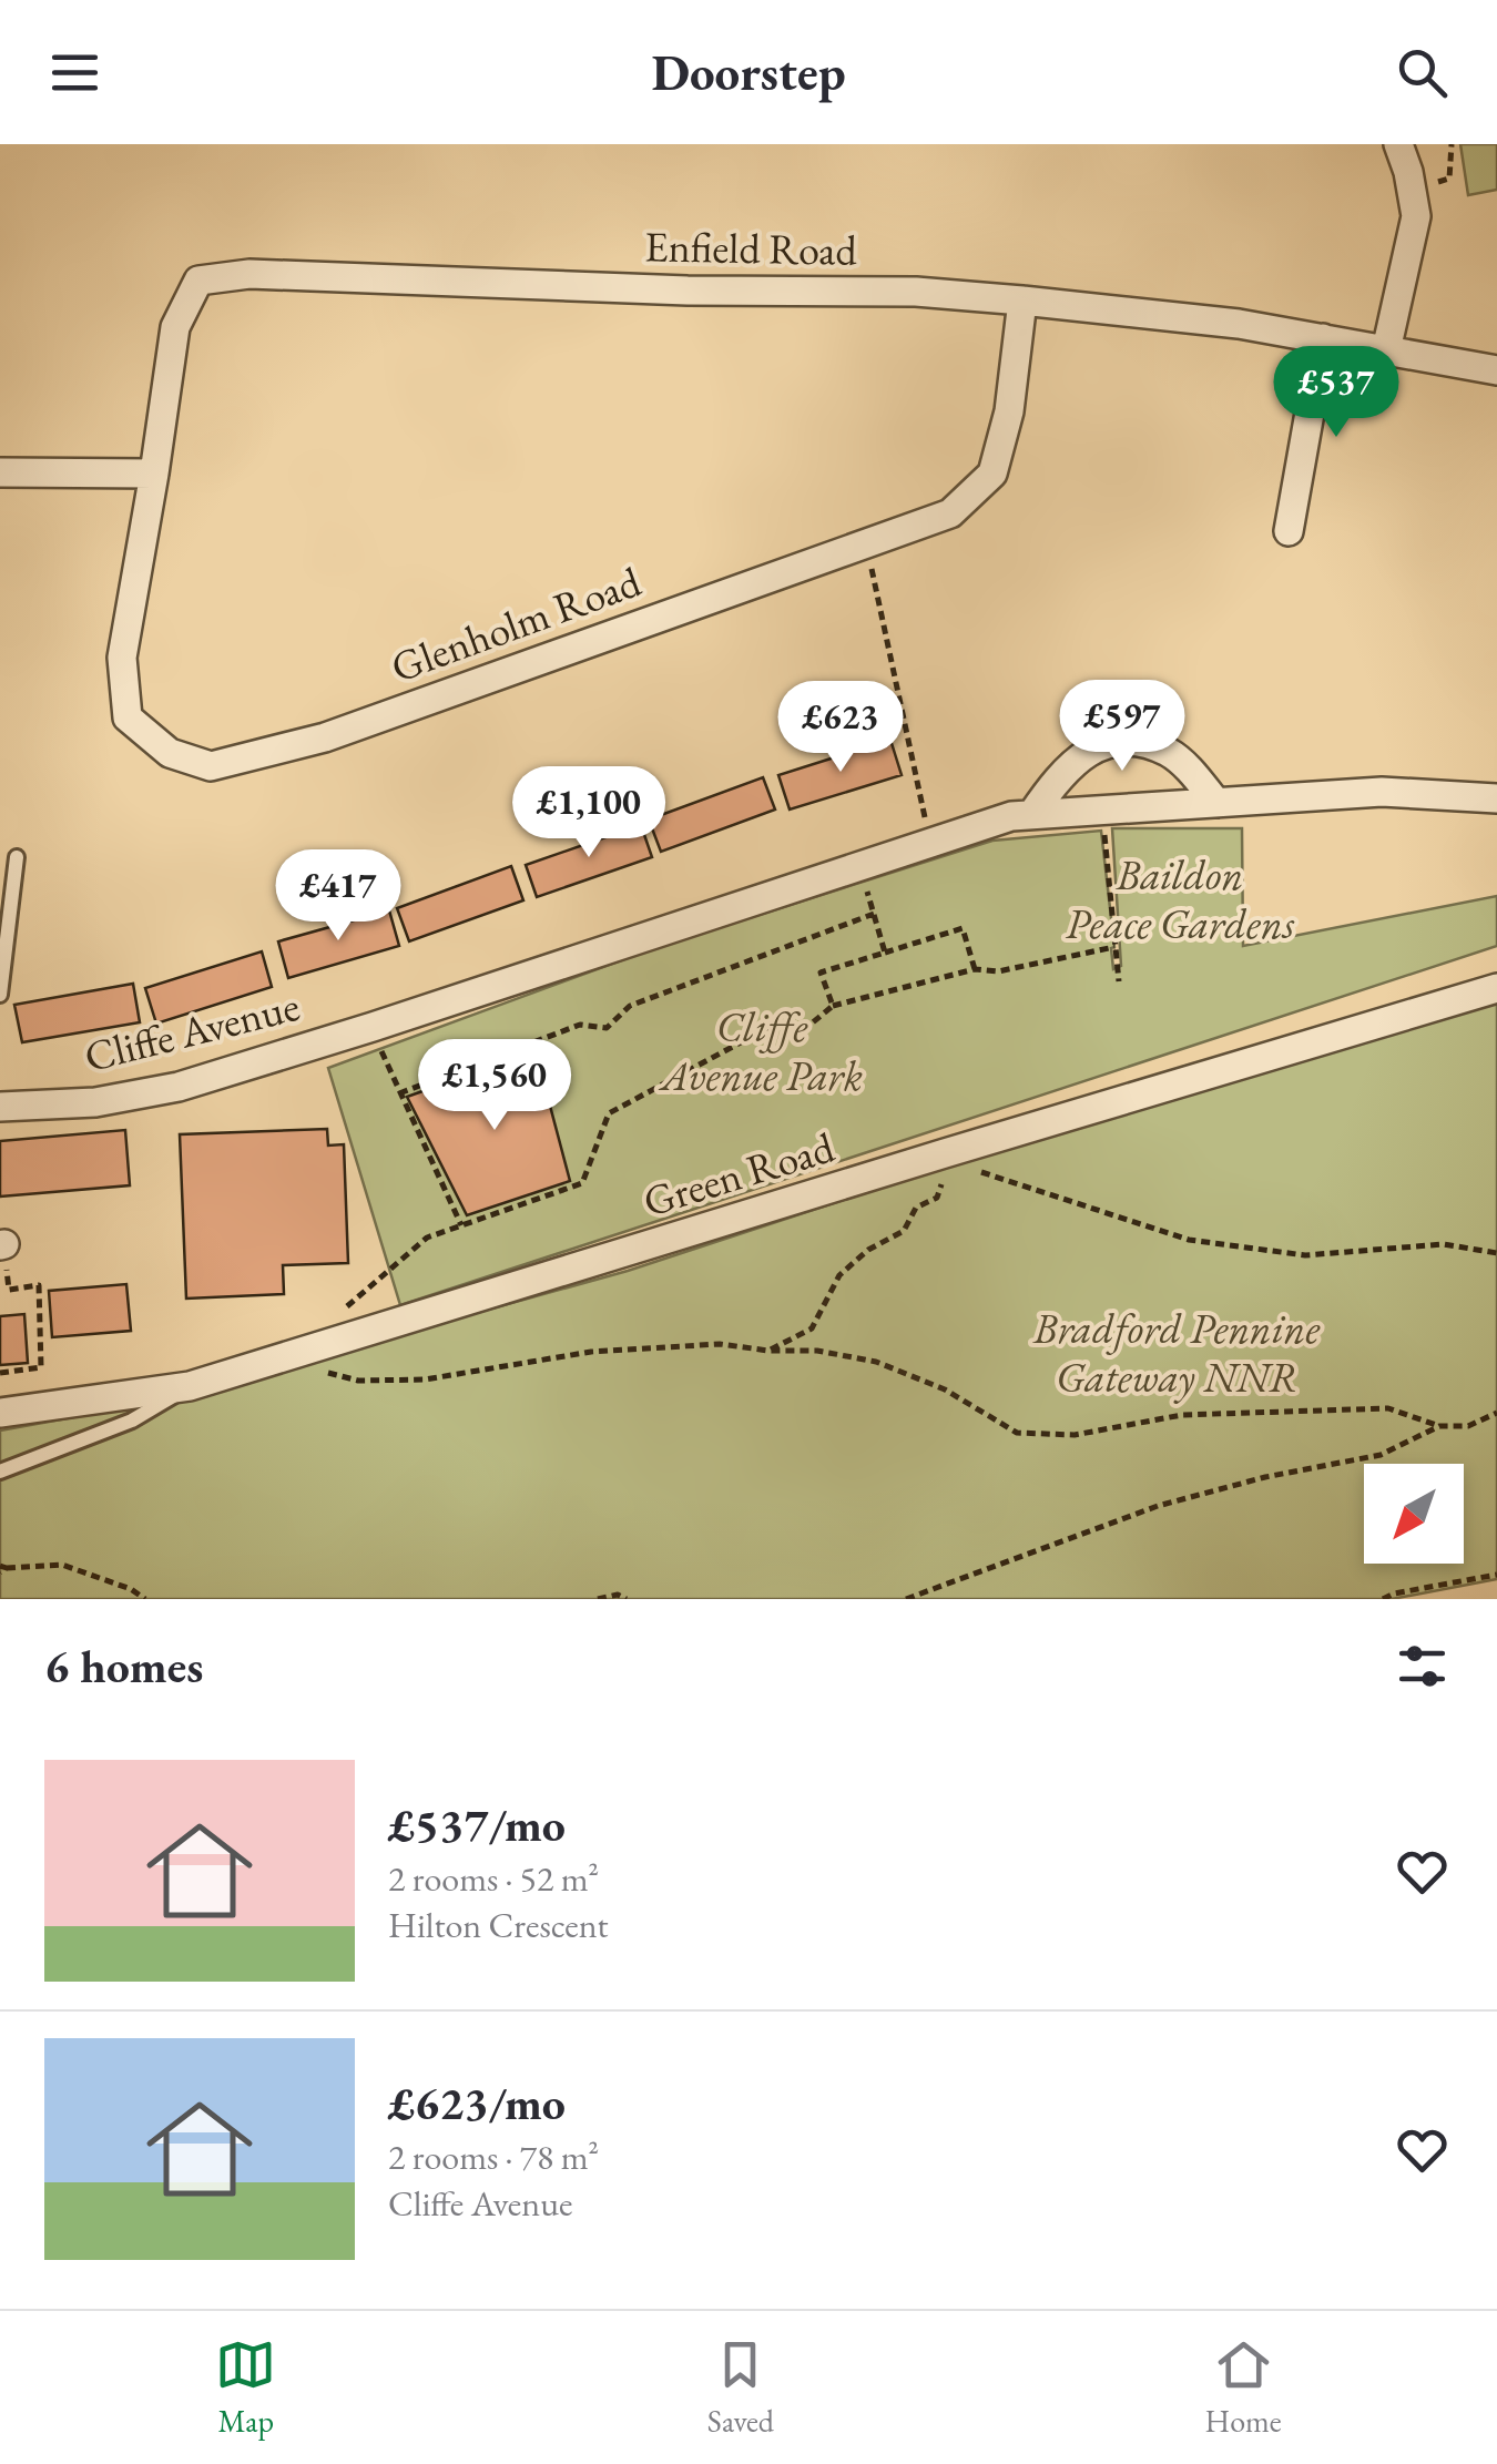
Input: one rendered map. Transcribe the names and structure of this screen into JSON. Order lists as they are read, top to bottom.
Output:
{
  "streets": {
    "street": [
      "Enfield Road",
      "Glenholm Road",
      "Cliffe Avenue",
      "Green Road"
    ]
  },
  "crossings": [
    ["Enfield Road", "Glenholm Road"]
  ],
  "parks": ["Baildon Peace Gardens", "Cliffe Avenue Park", "Bradford Pennine Gateway NNR"],
  "north": "bottom left",
  "page": {
    "header": "Doorstep",
    "price": [
      "£537",
      "£597",
      "£623",
      "£1,100",
      "£417",
      "£1,560"
    ],
    "heading": "6 homes",
    "list": [
      {
        "name": "£537/mo",
        "note": "2 rooms · 52 m² · Hilton Crescent"
      },
      {
        "name": "£623/mo",
        "note": "2 rooms · 78 m² · Cliffe Avenue"
      }
    ],
    "tabs": ["Map", "Saved", "Home"]
  }
}
